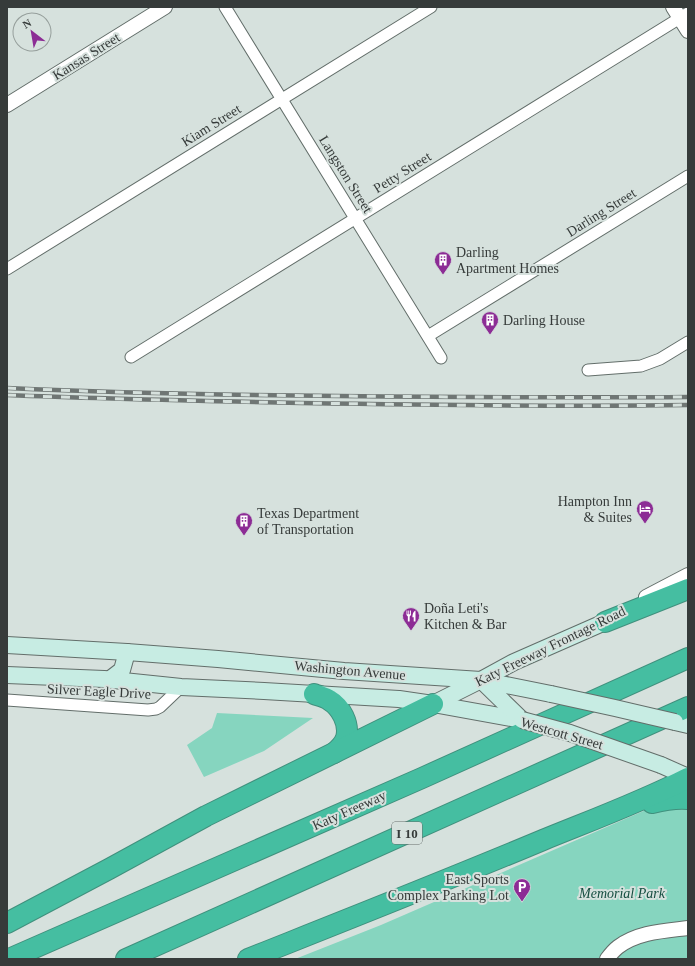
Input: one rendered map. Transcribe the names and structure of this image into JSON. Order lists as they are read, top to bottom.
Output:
{
  "streets": {
    "highway": ["Katy Freeway", "I 10"],
    "main road": ["Katy Freeway Frontage Road", "Washington Avenue", "Westcott Street"],
    "street": [
      "Kansas Street",
      "Kiam Street",
      "Petty Street",
      "Langston Street",
      "Darling Street",
      "Silver Eagle Drive"
    ]
  },
  "crossings": [
    ["Kiam Street", "Langston Street"],
    ["Petty Street", "Langston Street"],
    ["Langston Street", "Darling Street"],
    ["Katy Freeway Frontage Road", "Washington Avenue"],
    ["Katy Freeway Frontage Road", "Westcott Street"],
    ["Washington Avenue", "Silver Eagle Drive"],
    ["Washington Avenue", "Westcott Street"],
    ["Washington Avenue", "I 10"]
  ],
  "parks": ["Memorial Park"],
  "places": {
    "building": ["Darling Apartment Homes", "Darling House", "Texas Department of Transportation"],
    "hotel": ["Hampton Inn & Suites"],
    "restaurant": ["Doña Leti's Kitchen & Bar"],
    "parking": ["East Sports Complex Parking Lot"]
  },
  "north": "top left"
}
